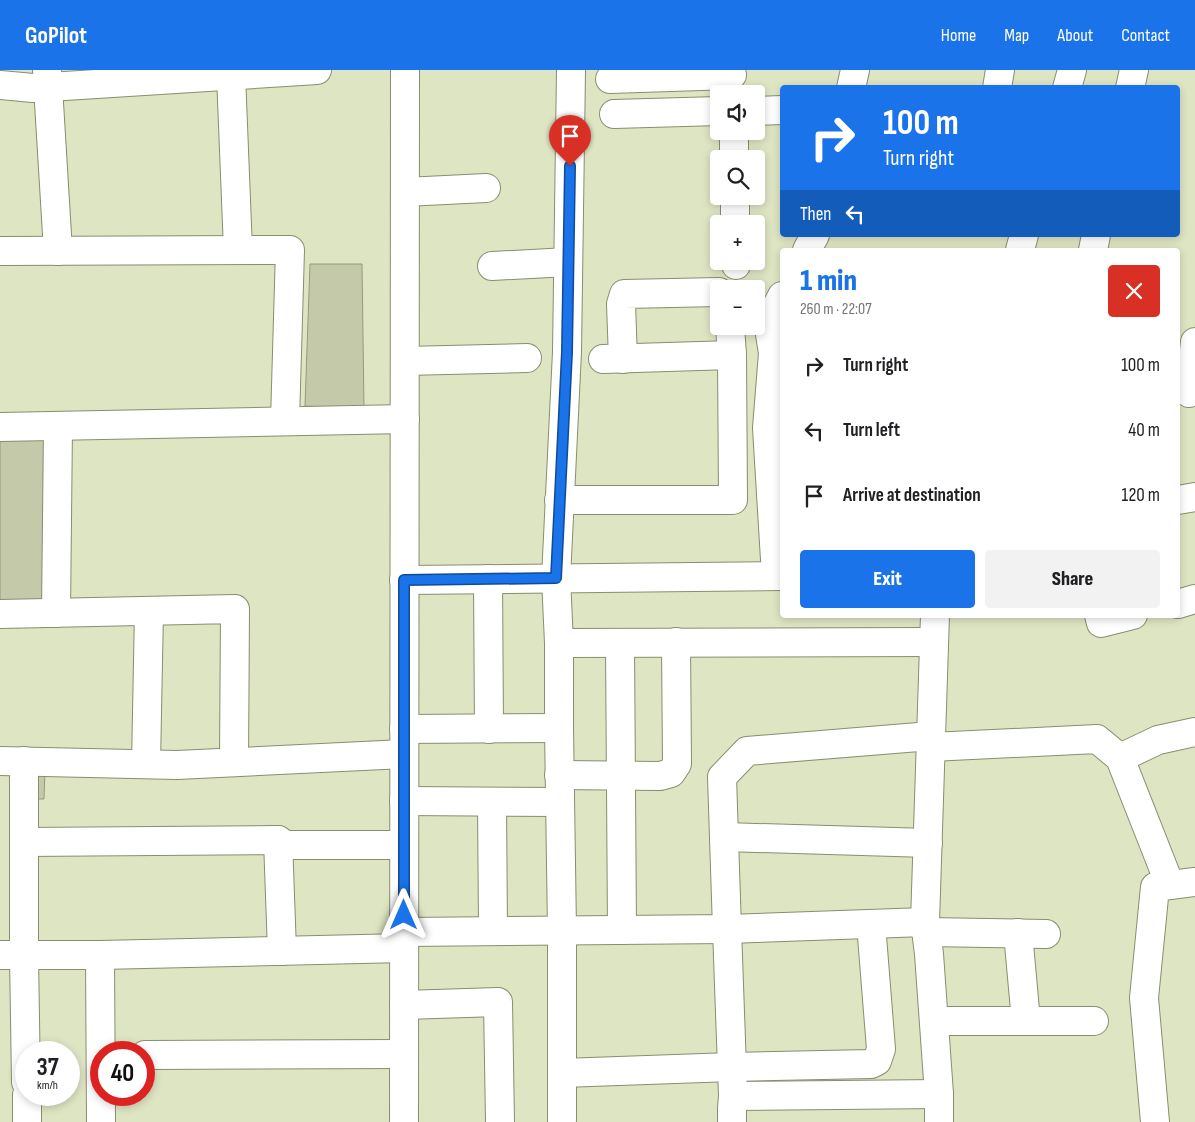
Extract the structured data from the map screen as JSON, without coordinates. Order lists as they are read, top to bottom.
{
  "page": {
    "header": "GoPilot",
    "nav": [
      "Home",
      "Map",
      "About",
      "Contact"
    ],
    "map_buttons": ["+", "−"],
    "turn": ["100 m", "Turn right"],
    "then": "Then",
    "heading": ["1 min", "260 m · 22:07"],
    "list": [
      {
        "name": "Turn right",
        "value": "100 m"
      },
      {
        "name": "Turn left",
        "value": "40 m"
      },
      {
        "name": "Arrive at destination",
        "value": "120 m"
      }
    ],
    "buttons": ["Exit", "Share"],
    "speed": "37 km/h",
    "limit": "40"
  }
}
